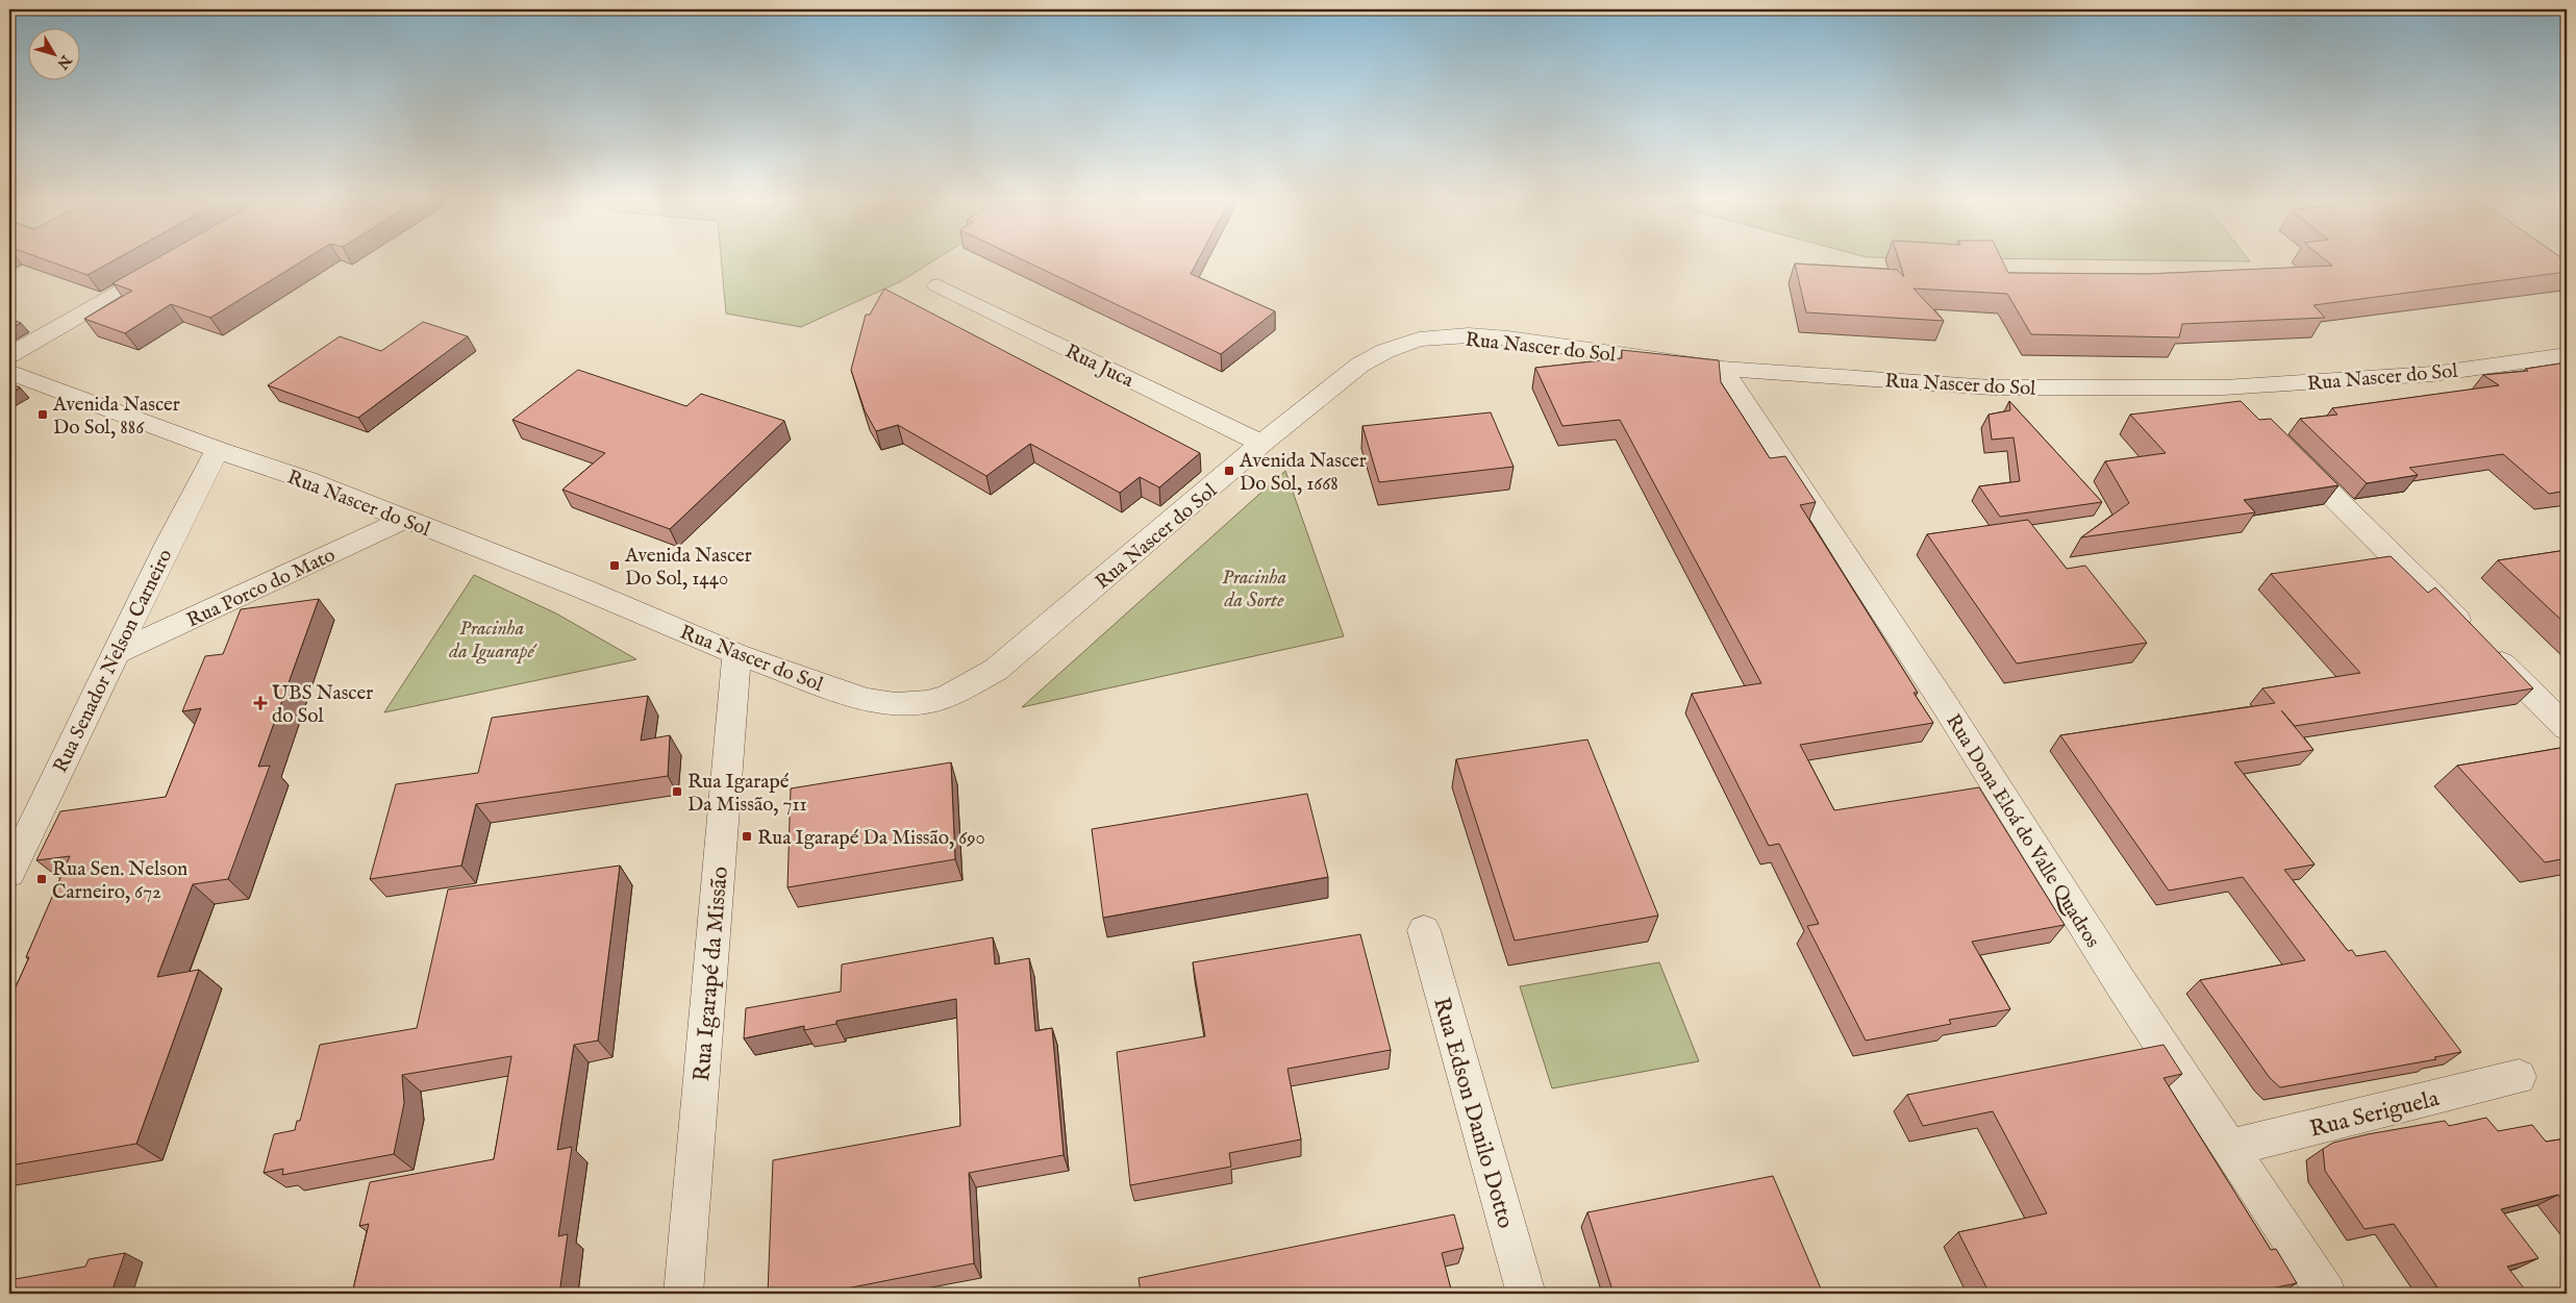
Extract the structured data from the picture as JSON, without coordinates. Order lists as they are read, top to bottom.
{
  "streets": {
    "street": [
      "Rua Nascer do Sol",
      "Rua Juca",
      "Rua Porco do Mato",
      "Rua Senador Nelson Carneiro",
      "Rua Dona Eloá do Valle Quadros",
      "Rua Igarapé da Missão",
      "Rua Edson Danilo Dotto",
      "Rua Seriguela"
    ]
  },
  "crossings": [
    ["Rua Nascer do Sol", "Rua Juca"],
    ["Rua Nascer do Sol", "Rua Porco do Mato"],
    ["Rua Nascer do Sol", "Rua Senador Nelson Carneiro"],
    ["Rua Nascer do Sol", "Rua Dona Eloá do Valle Quadros"],
    ["Rua Nascer do Sol", "Rua Igarapé da Missão"],
    ["Rua Porco do Mato", "Rua Senador Nelson Carneiro"],
    ["Rua Dona Eloá do Valle Quadros", "Rua Seriguela"]
  ],
  "parks": ["Pracinha da Sorte", "Pracinha da Iguarapé"],
  "places": {
    "transit": [
      "Avenida Nascer Do Sol, 886",
      "Avenida Nascer Do Sol, 1668",
      "Avenida Nascer Do Sol, 1440",
      "Rua Igarapé Da Missão, 711",
      "Rua Igarapé Da Missão, 690",
      "Rua Sen. Nelson Carneiro, 672"
    ],
    "health": ["UBS Nascer do Sol"]
  },
  "north": "bottom right"
}
